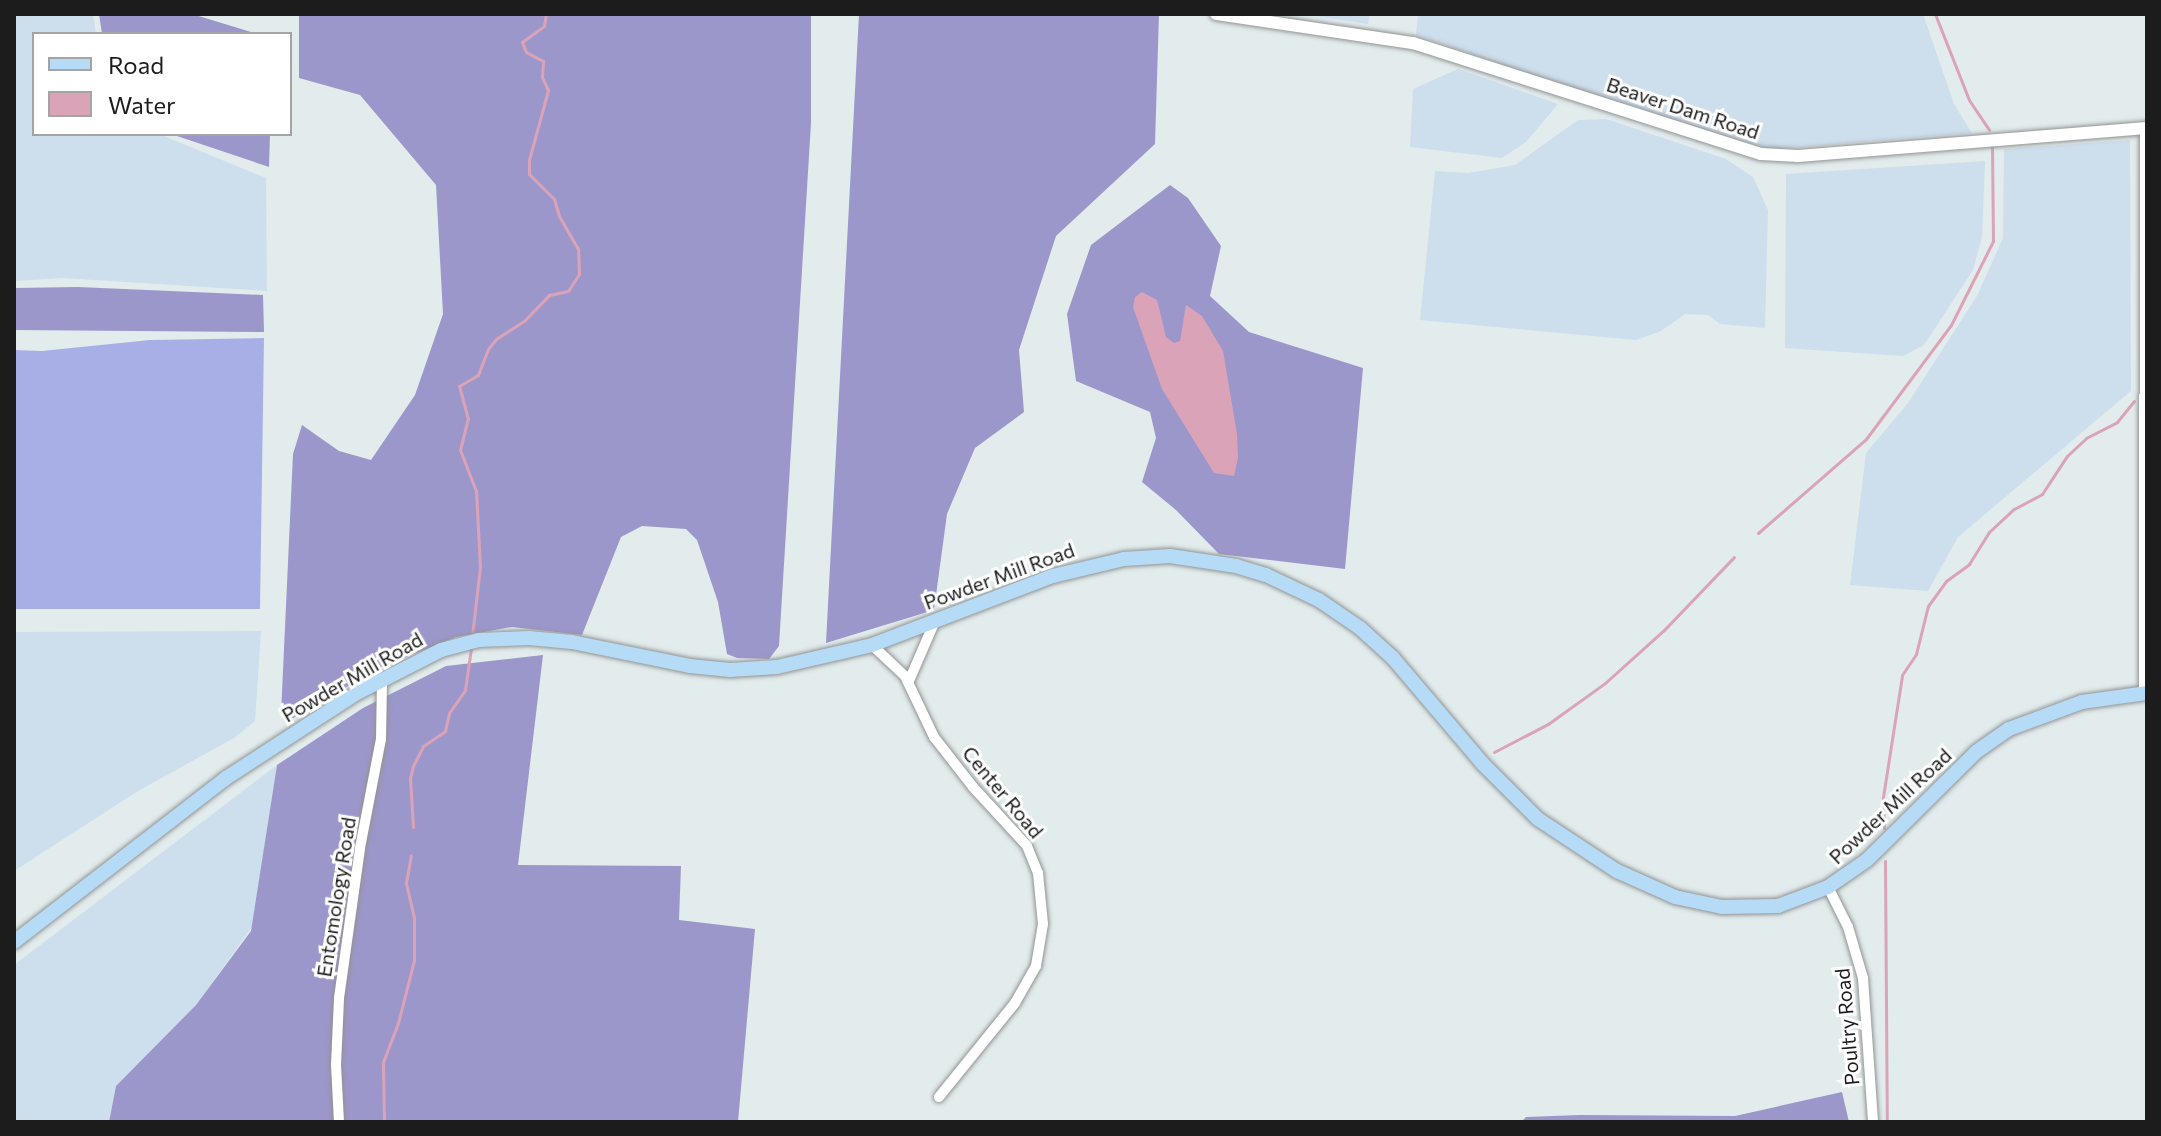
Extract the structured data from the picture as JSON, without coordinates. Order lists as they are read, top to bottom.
{
  "streets": {
    "main road": ["Powder Mill Road"],
    "street": [
      "Beaver Dam Road",
      "Center Road",
      "Entomology Road",
      "Poultry Road"
    ]
  },
  "crossings": [
    ["Powder Mill Road", "Center Road"],
    ["Powder Mill Road", "Entomology Road"],
    ["Powder Mill Road", "Poultry Road"]
  ],
  "legend": ["Road", "Water"]
}
